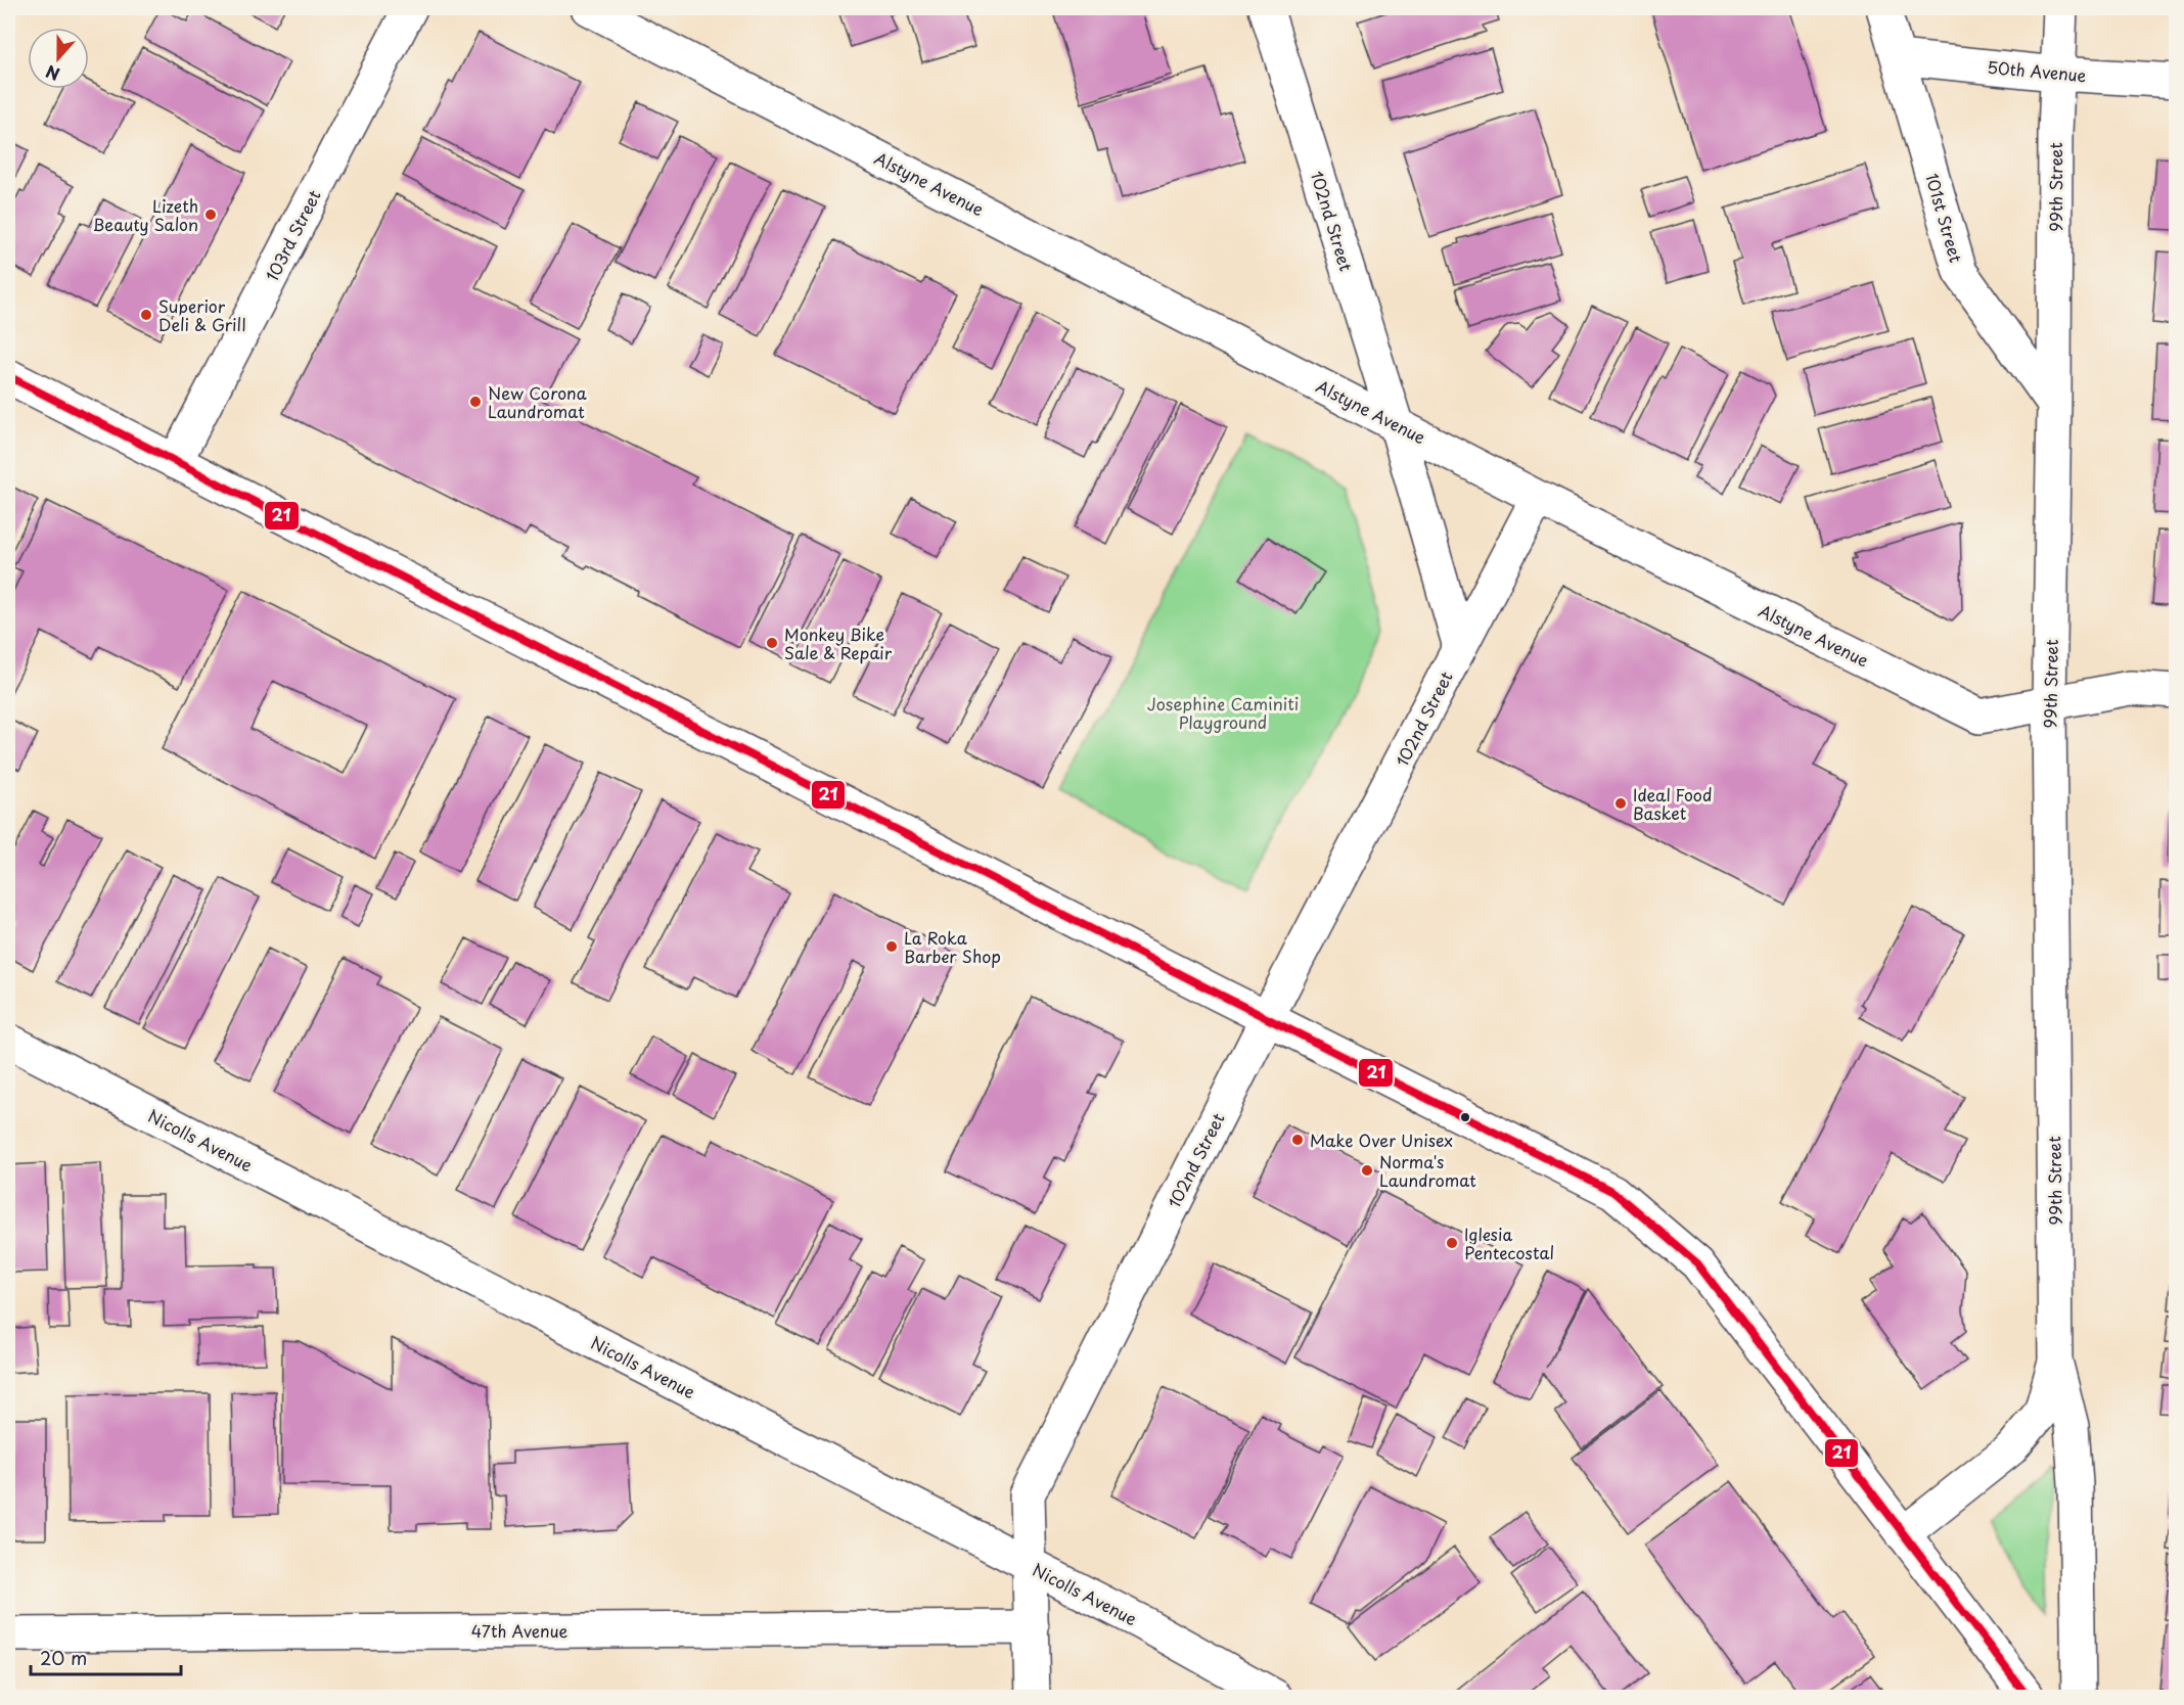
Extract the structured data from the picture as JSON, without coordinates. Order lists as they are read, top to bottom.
{
  "streets": {
    "street": [
      "50th Avenue",
      "Alstyne Avenue",
      "99th Street",
      "101st Street",
      "102nd Street",
      "103rd Street",
      "Nicolls Avenue",
      "47th Avenue"
    ]
  },
  "crossings": [
    ["50th Avenue", "99th Street"],
    ["50th Avenue", "101st Street"],
    ["Alstyne Avenue", "99th Street"],
    ["Alstyne Avenue", "102nd Street"],
    ["99th Street", "101st Street"],
    ["102nd Street", "Nicolls Avenue"],
    ["102nd Street", "47th Avenue"]
  ],
  "parks": ["Josephine Caminiti Playground"],
  "places": [
    "Lizeth Beauty Salon",
    "Superior Deli & Grill",
    "New Corona Laundromat",
    "Monkey Bike Sale & Repair",
    "Ideal Food Basket",
    "La Roka Barber Shop",
    "Make Over Unisex",
    "Norma's Laundromat",
    "Iglesia Pentecostal"
  ],
  "lines": ["transit line 21"],
  "scale_bar": "20 m",
  "north": "bottom"
}
